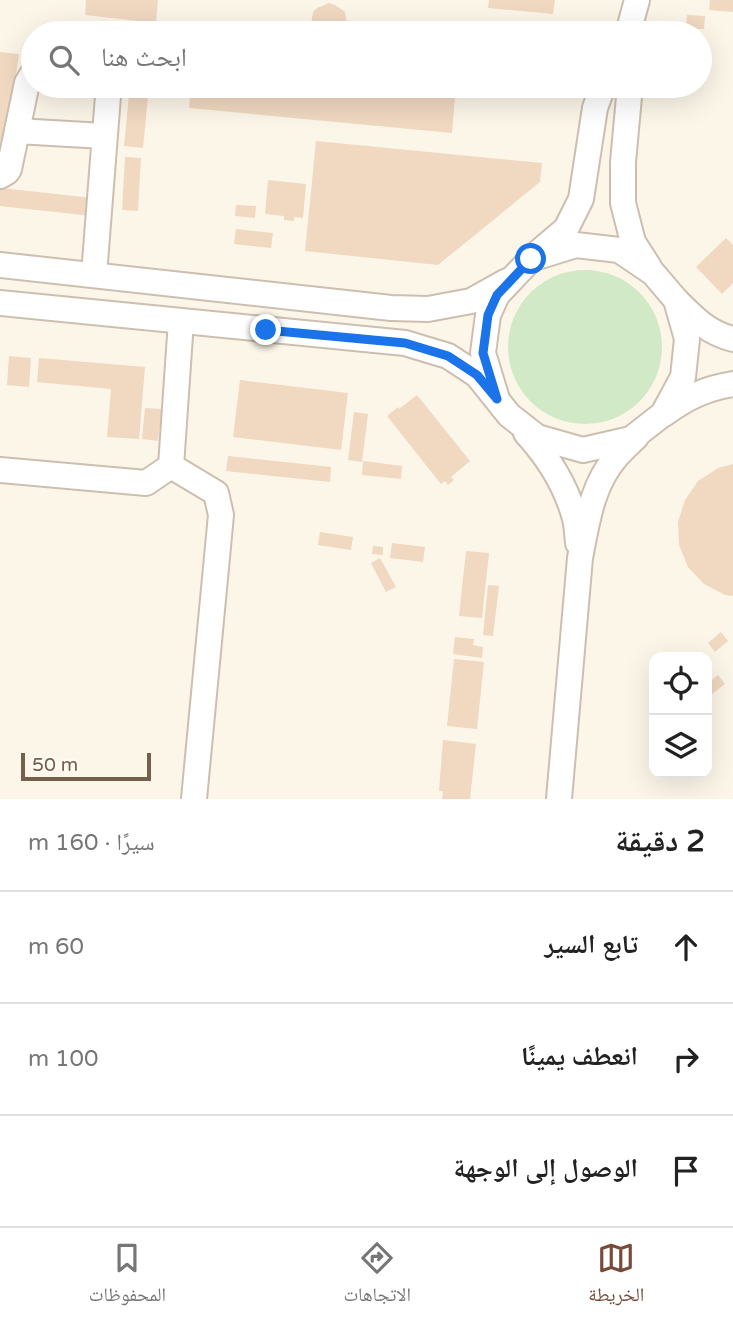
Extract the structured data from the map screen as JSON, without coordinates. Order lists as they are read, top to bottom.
{
  "scale_bar": "50 m",
  "page": {
    "search": "ابحث هنا",
    "scale": "50 m",
    "heading": ["2 دقيقة", "سيرًا · 160 m"],
    "list": [
      ["تابع السير", "60 m"],
      ["انعطف يمينًا", "100 m"],
      "الوصول إلى الوجهة"
    ],
    "nav": ["الخريطة", "الاتجاهات", "المحفوظات"]
  }
}
